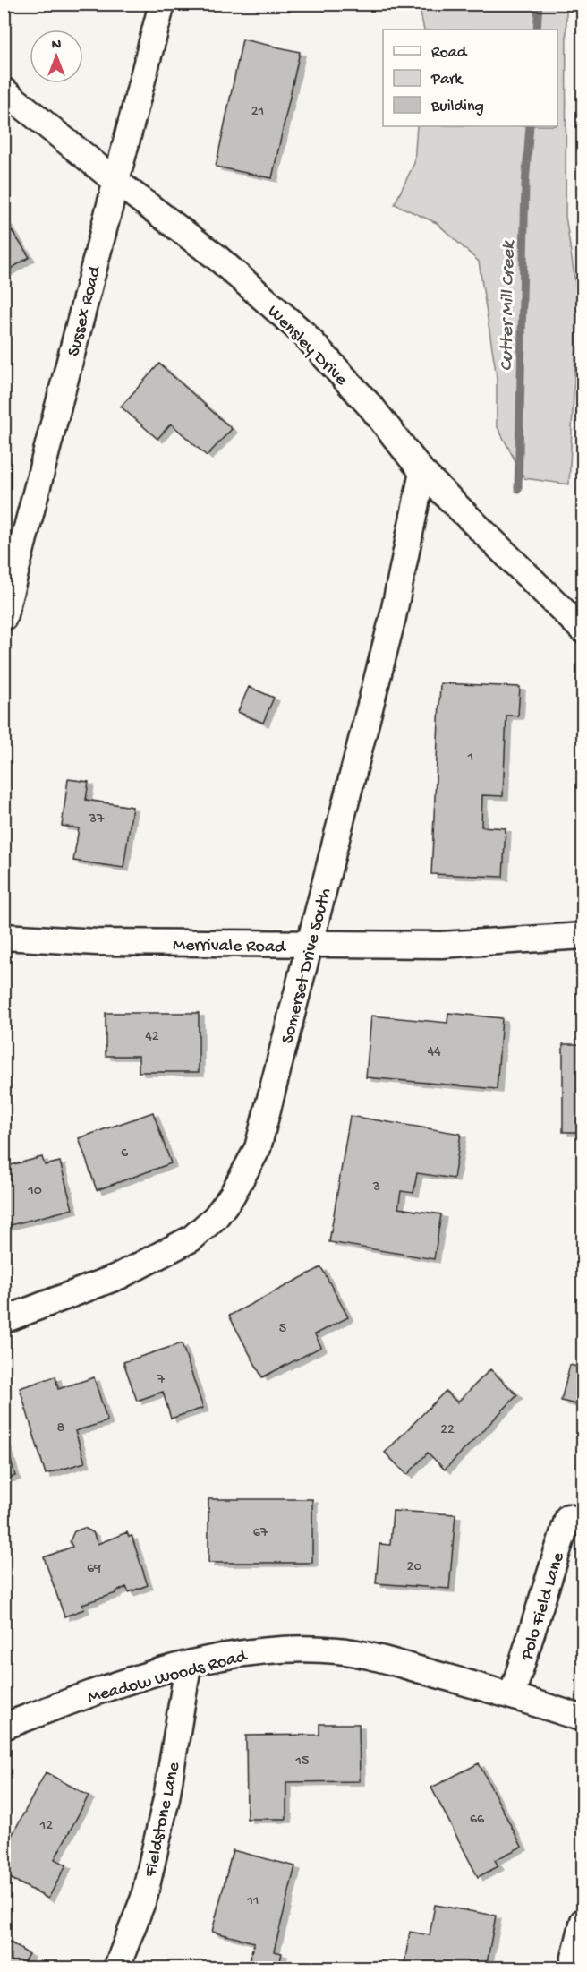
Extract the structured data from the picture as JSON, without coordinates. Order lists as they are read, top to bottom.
{
  "streets": {
    "street": [
      "Sussex Road",
      "Wensley Drive",
      "Merrivale Road",
      "Somerset Drive South",
      "Polo Field Lane",
      "Meadow Woods Road",
      "Fieldstone Lane"
    ]
  },
  "crossings": [
    ["Sussex Road", "Wensley Drive"],
    ["Wensley Drive", "Somerset Drive South"],
    ["Merrivale Road", "Somerset Drive South"],
    ["Polo Field Lane", "Meadow Woods Road"],
    ["Meadow Woods Road", "Fieldstone Lane"]
  ],
  "water": ["Cutter Mill Creek"],
  "house_numbers": [
    "21",
    "1",
    "37",
    "42",
    "44",
    "6",
    "3",
    "10",
    "5",
    "7",
    "8",
    "22",
    "67",
    "20",
    "69",
    "15",
    "66",
    "12",
    "11"
  ],
  "legend": ["Road", "Park", "Building"],
  "north": "top"
}
